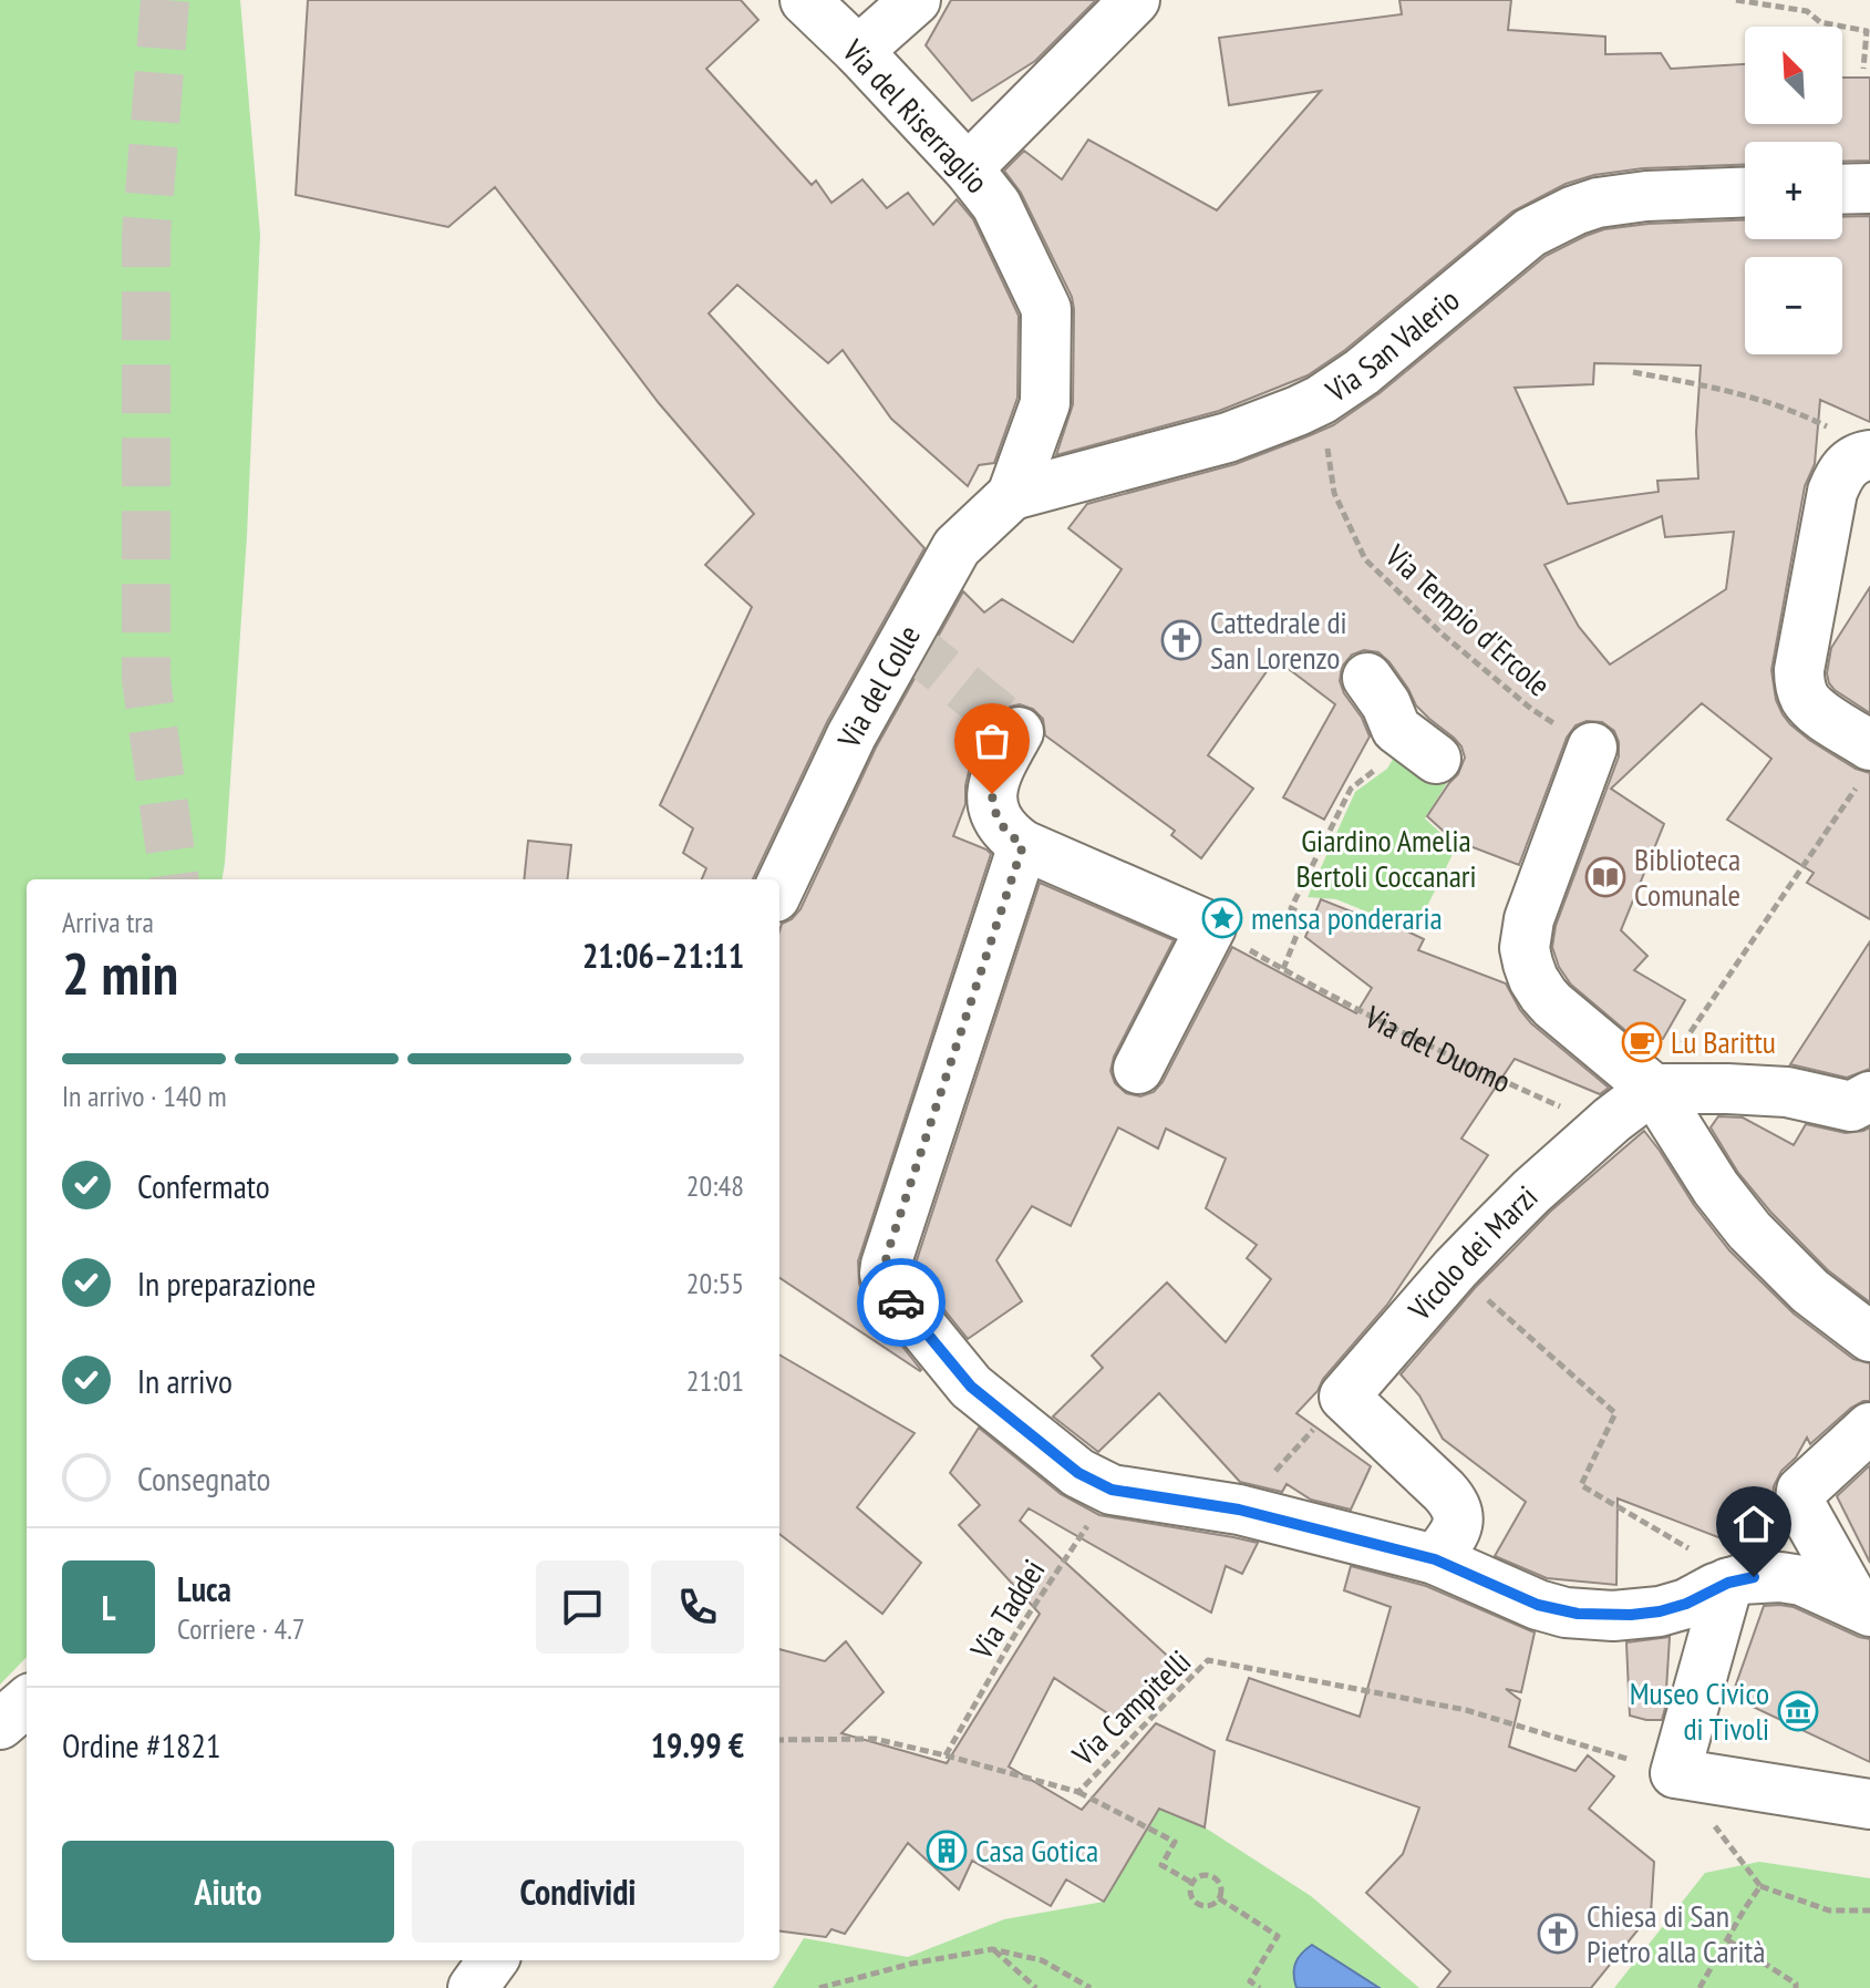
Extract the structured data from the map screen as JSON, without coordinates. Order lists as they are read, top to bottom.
{
  "streets": {
    "street": [
      "Via del Riserraglio",
      "Via San Valerio",
      "Via del Colle",
      "Vicolo dei Marzi"
    ],
    "path": [
      "Via Tempio d'Ercole",
      "Via del Duomo",
      "Via Taddei",
      "Via Campitelli"
    ]
  },
  "crossings": [
    ["Via del Riserraglio", "Via San Valerio"],
    ["Via del Riserraglio", "Via del Colle"],
    ["Via San Valerio", "Via Tempio d'Ercole"],
    ["Via San Valerio", "Via del Colle"],
    ["Via del Duomo", "Vicolo dei Marzi"],
    ["Via Taddei", "Via Campitelli"]
  ],
  "parks": ["Giardino Amelia Bertoli Coccanari"],
  "places": {
    "church": ["Cattedrale di San Lorenzo", "Chiesa di San Pietro alla Carità"],
    "library": ["Biblioteca Comunale"],
    "place": ["mensa ponderaria"],
    "cafe": ["Lu Barittu"],
    "museum": ["Museo Civico di Tivoli"],
    "building": ["Casa Gotica"]
  },
  "north": "top left",
  "page": {
    "map_buttons": ["+", "−"],
    "heading": ["2 min", "Arriva tra", "21:06–21:11"],
    "panel": [
      "Luca",
      "Corriere · 4.7",
      "Ordine #1821",
      "19.99 €"
    ],
    "bar": "In arrivo · 140 m",
    "list": [
      ["Confermato", "20:48"],
      ["In preparazione", "20:55"],
      ["In arrivo", "21:01"],
      "Consegnato"
    ],
    "round": "L",
    "buttons": ["Aiuto", "Condividi"]
  }
}
